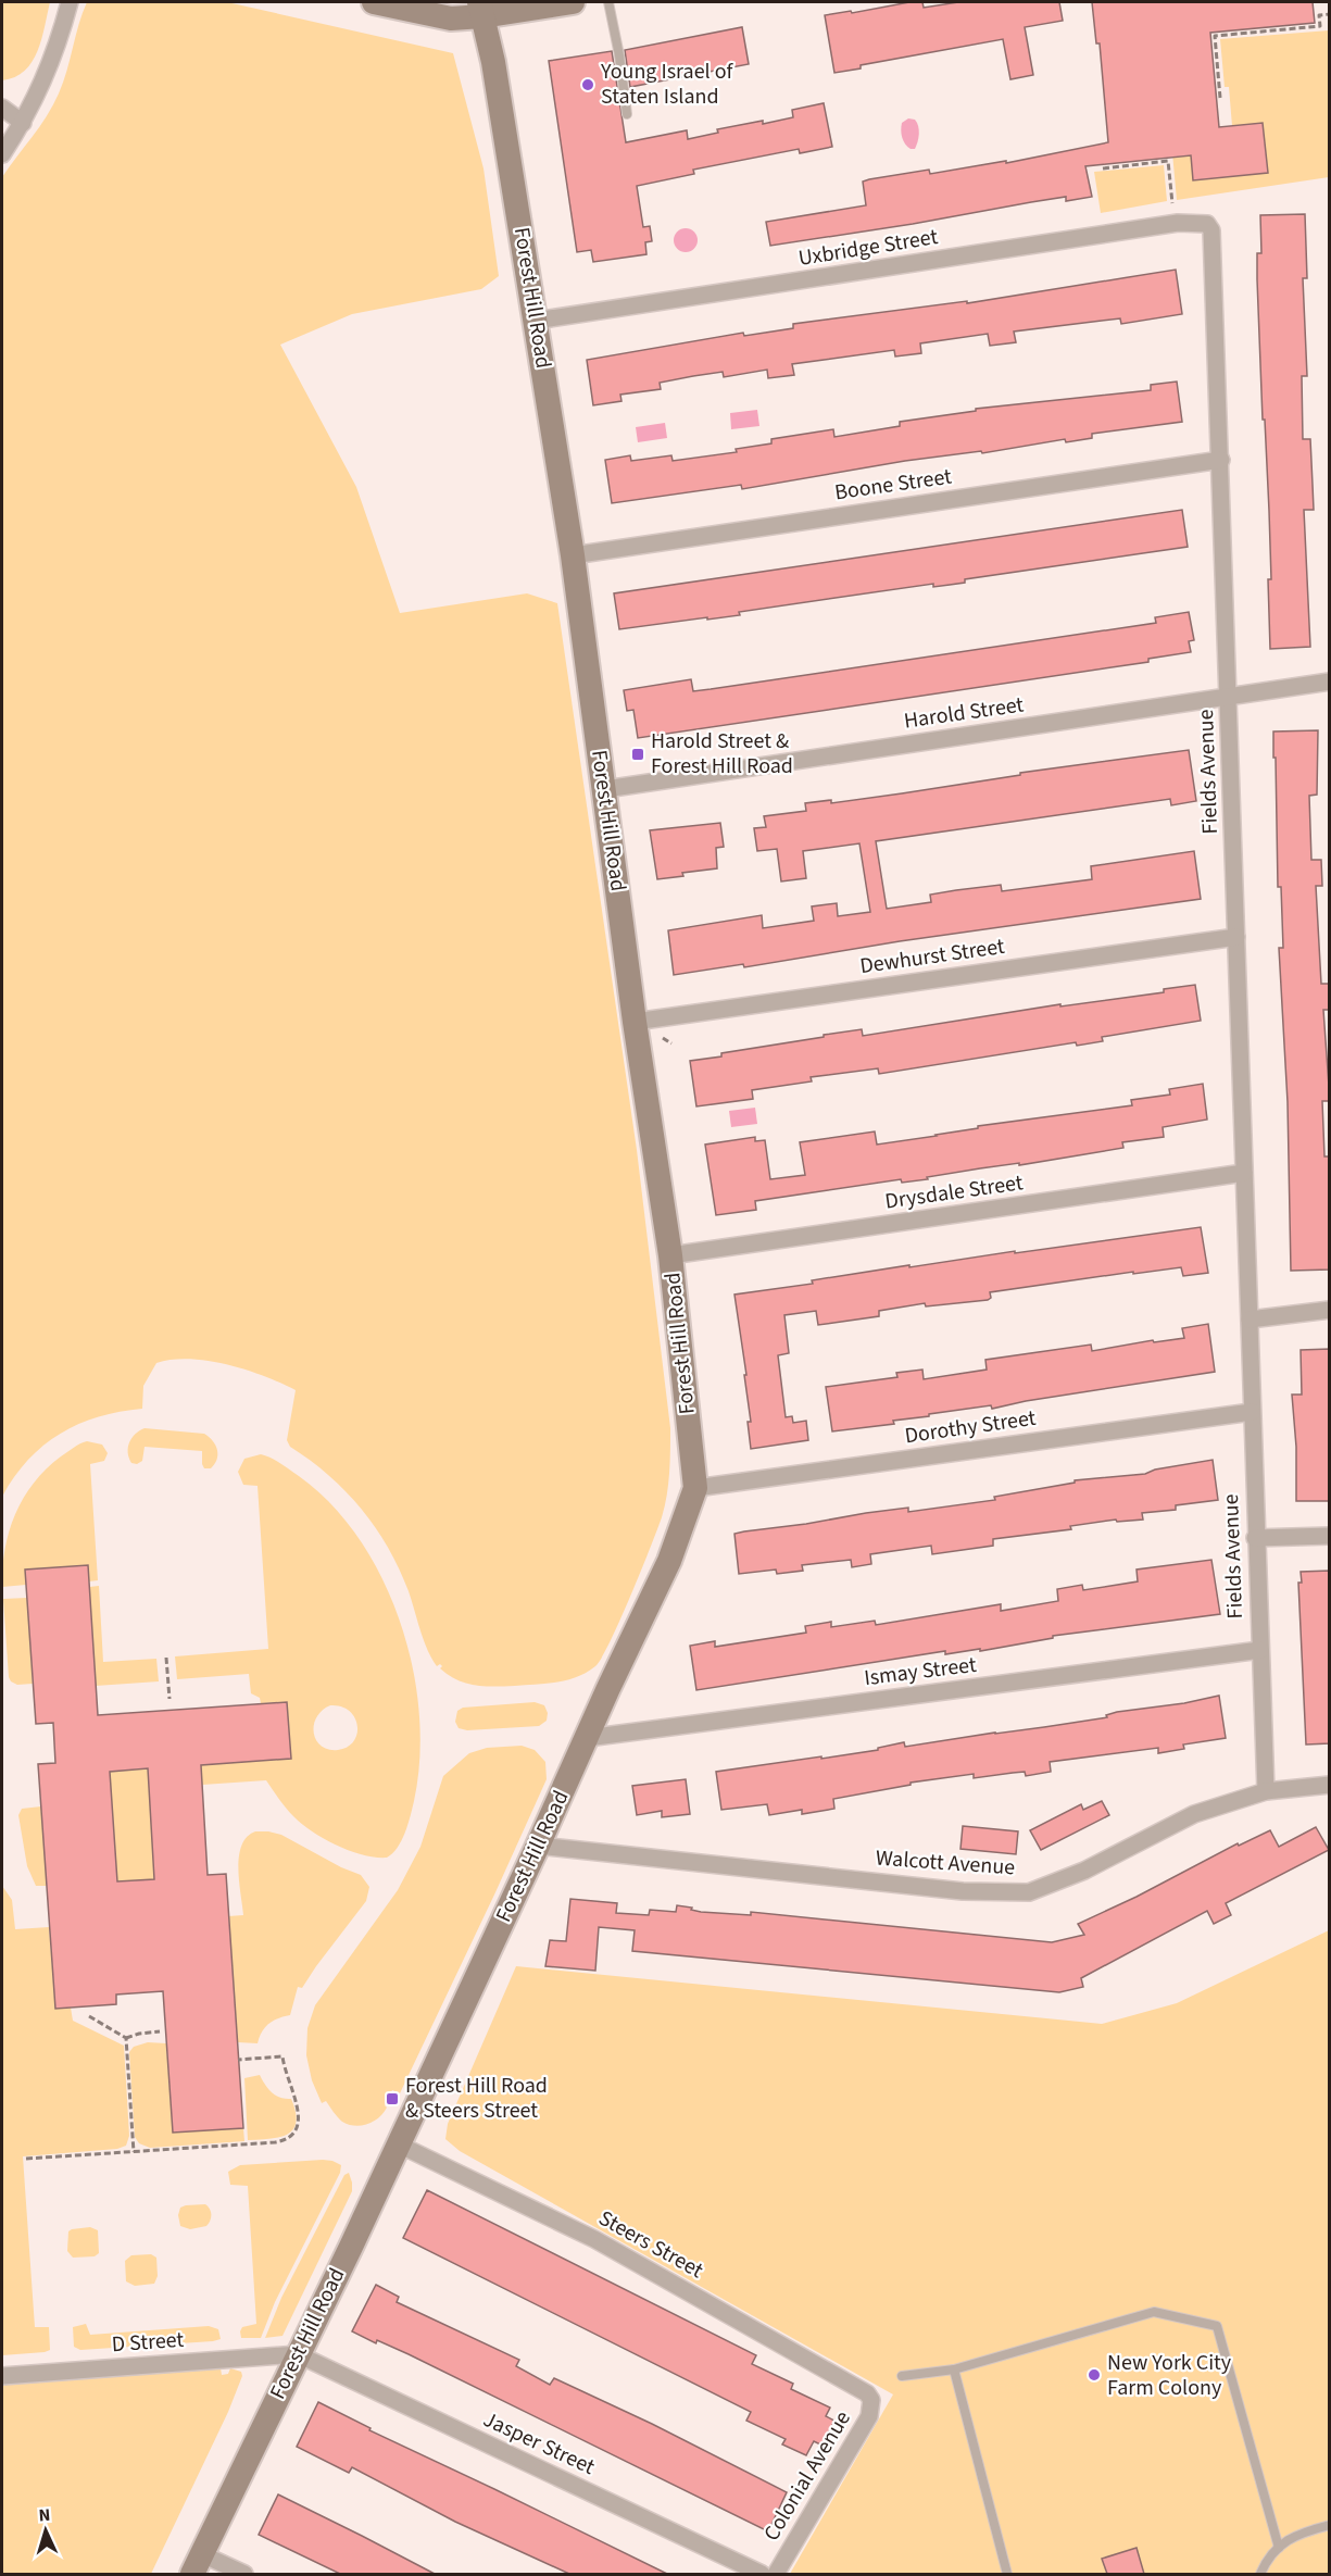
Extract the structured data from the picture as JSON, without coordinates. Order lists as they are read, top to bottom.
{
  "streets": {
    "street": [
      "Uxbridge Street",
      "Forest Hill Road",
      "Boone Street",
      "Harold Street",
      "Fields Avenue",
      "Dewhurst Street",
      "Drysdale Street",
      "Dorothy Street",
      "Ismay Street",
      "Walcott Avenue",
      "Steers Street",
      "D Street",
      "Jasper Street",
      "Colonial Avenue"
    ]
  },
  "crossings": [
    ["Uxbridge Street", "Forest Hill Road"],
    ["Uxbridge Street", "Fields Avenue"],
    ["Forest Hill Road", "Boone Street"],
    ["Forest Hill Road", "Harold Street"],
    ["Forest Hill Road", "Dewhurst Street"],
    ["Forest Hill Road", "Drysdale Street"],
    ["Forest Hill Road", "Dorothy Street"],
    ["Forest Hill Road", "Ismay Street"],
    ["Forest Hill Road", "Walcott Avenue"],
    ["Forest Hill Road", "Steers Street"],
    ["Forest Hill Road", "D Street"],
    ["Forest Hill Road", "Jasper Street"],
    ["Boone Street", "Fields Avenue"],
    ["Harold Street", "Fields Avenue"],
    ["Fields Avenue", "Dewhurst Street"],
    ["Fields Avenue", "Drysdale Street"],
    ["Fields Avenue", "Dorothy Street"],
    ["Fields Avenue", "Ismay Street"],
    ["Fields Avenue", "Walcott Avenue"],
    ["Steers Street", "Colonial Avenue"],
    ["D Street", "Jasper Street"]
  ],
  "places": {
    "other": ["Young Israel of Staten Island", "New York City Farm Colony"],
    "transit": ["Harold Street & Forest Hill Road", "Forest Hill Road & Steers Street"]
  },
  "north": "top"
}
